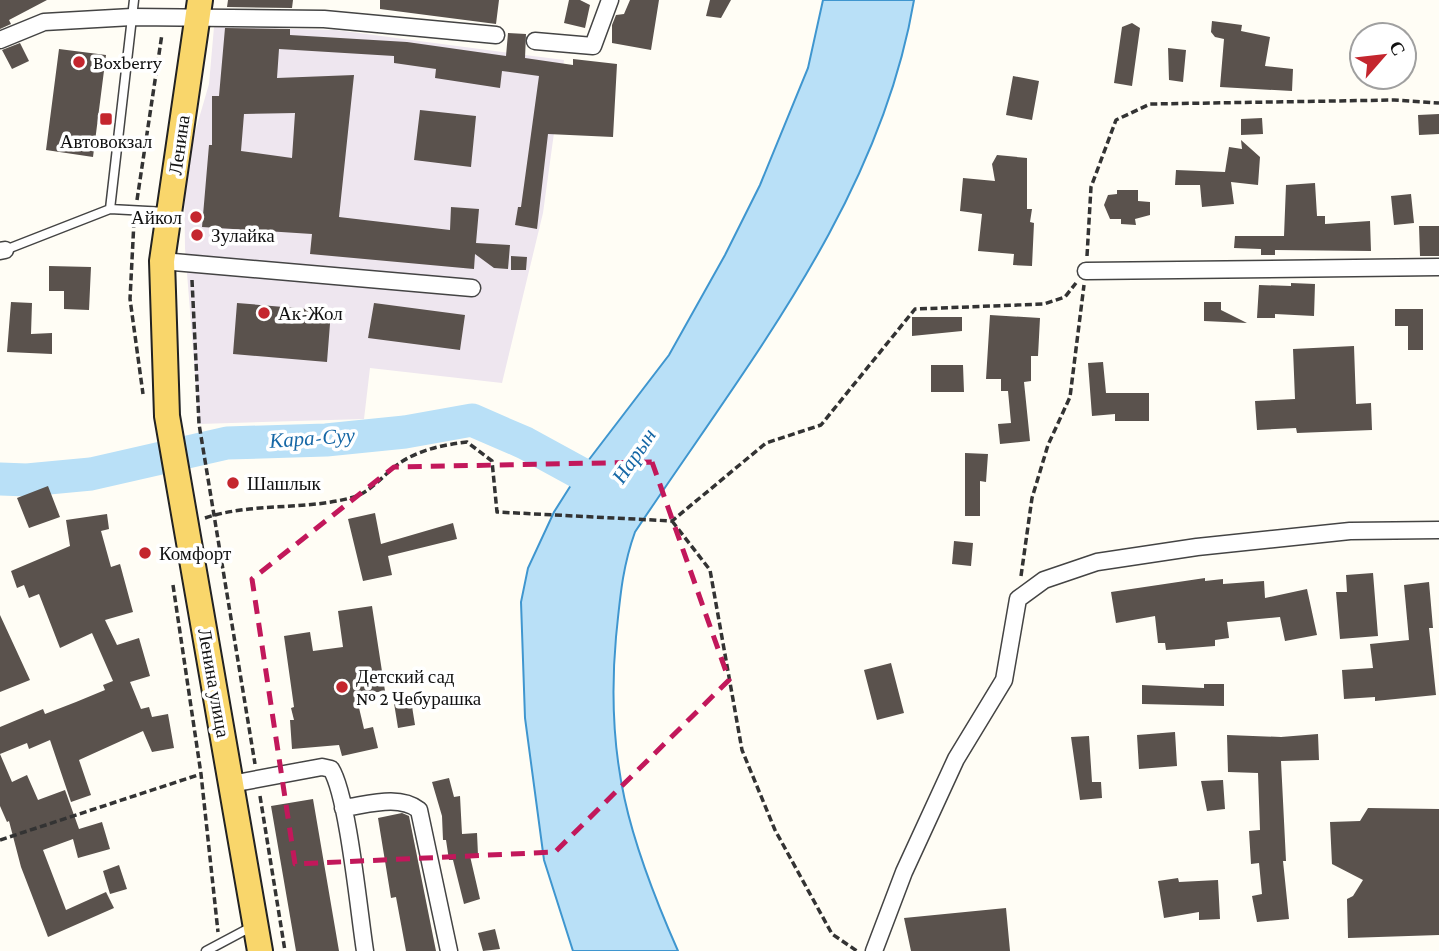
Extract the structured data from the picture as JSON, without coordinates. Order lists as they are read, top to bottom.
{
  "streets": {
    "main road": ["Ленина", "Ленина улица"]
  },
  "crossings": [
    ["Ленина", "Ленина улица"]
  ],
  "water": ["Кара-Суу", "Нарын"],
  "places": {
    "other": [
      "Boxberry",
      "Айкол",
      "Зулайка",
      "Ак-Жол",
      "Шашлык",
      "Комфорт",
      "Детский сад № 2 Чебурашка"
    ],
    "transit": ["Автовокзал"]
  },
  "north": "top right"
}
